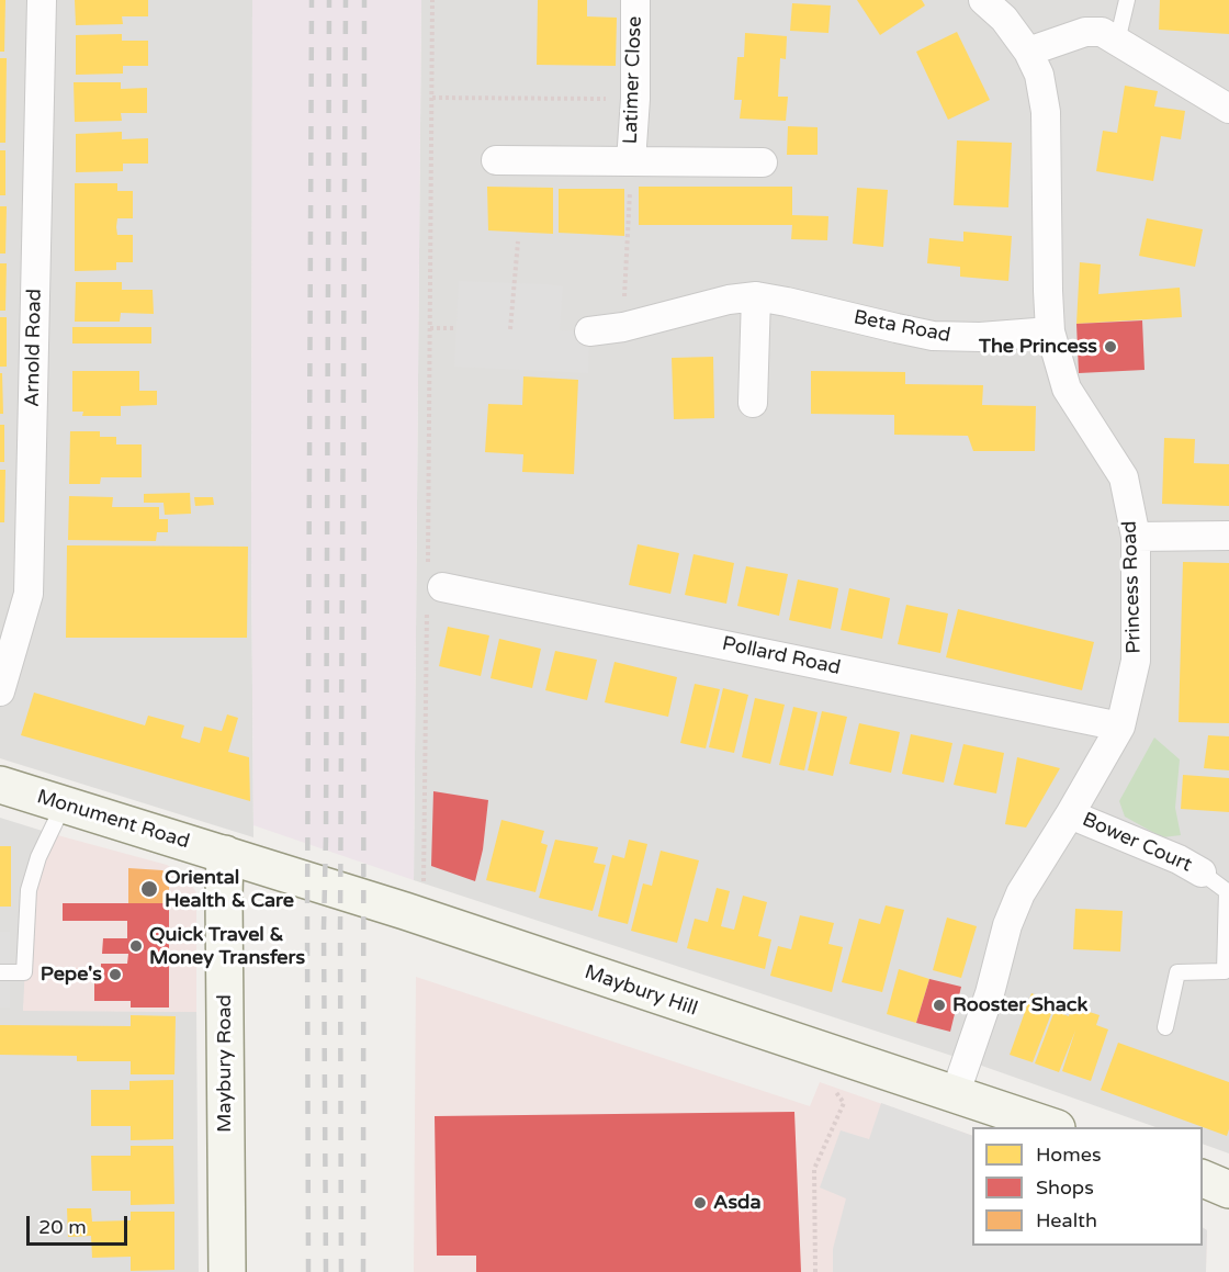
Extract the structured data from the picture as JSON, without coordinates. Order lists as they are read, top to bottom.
{
  "streets": {
    "street": [
      "Latimer Close",
      "Beta Road",
      "Arnold Road",
      "Princess Road",
      "Pollard Road",
      "Monument Road",
      "Bower Court",
      "Maybury Hill",
      "Maybury Road"
    ]
  },
  "crossings": [
    ["Beta Road", "Princess Road"],
    ["Princess Road", "Pollard Road"],
    ["Princess Road", "Bower Court"],
    ["Princess Road", "Maybury Hill"],
    ["Monument Road", "Maybury Hill"],
    ["Monument Road", "Maybury Road"],
    ["Maybury Hill", "Maybury Road"]
  ],
  "places": [
    "The Princess",
    "Oriental Health & Care",
    "Quick Travel & Money Transfers",
    "Pepe's",
    "Rooster Shack",
    "Asda"
  ],
  "legend": ["Homes", "Shops", "Health"],
  "scale_bar": "20 m"
}
